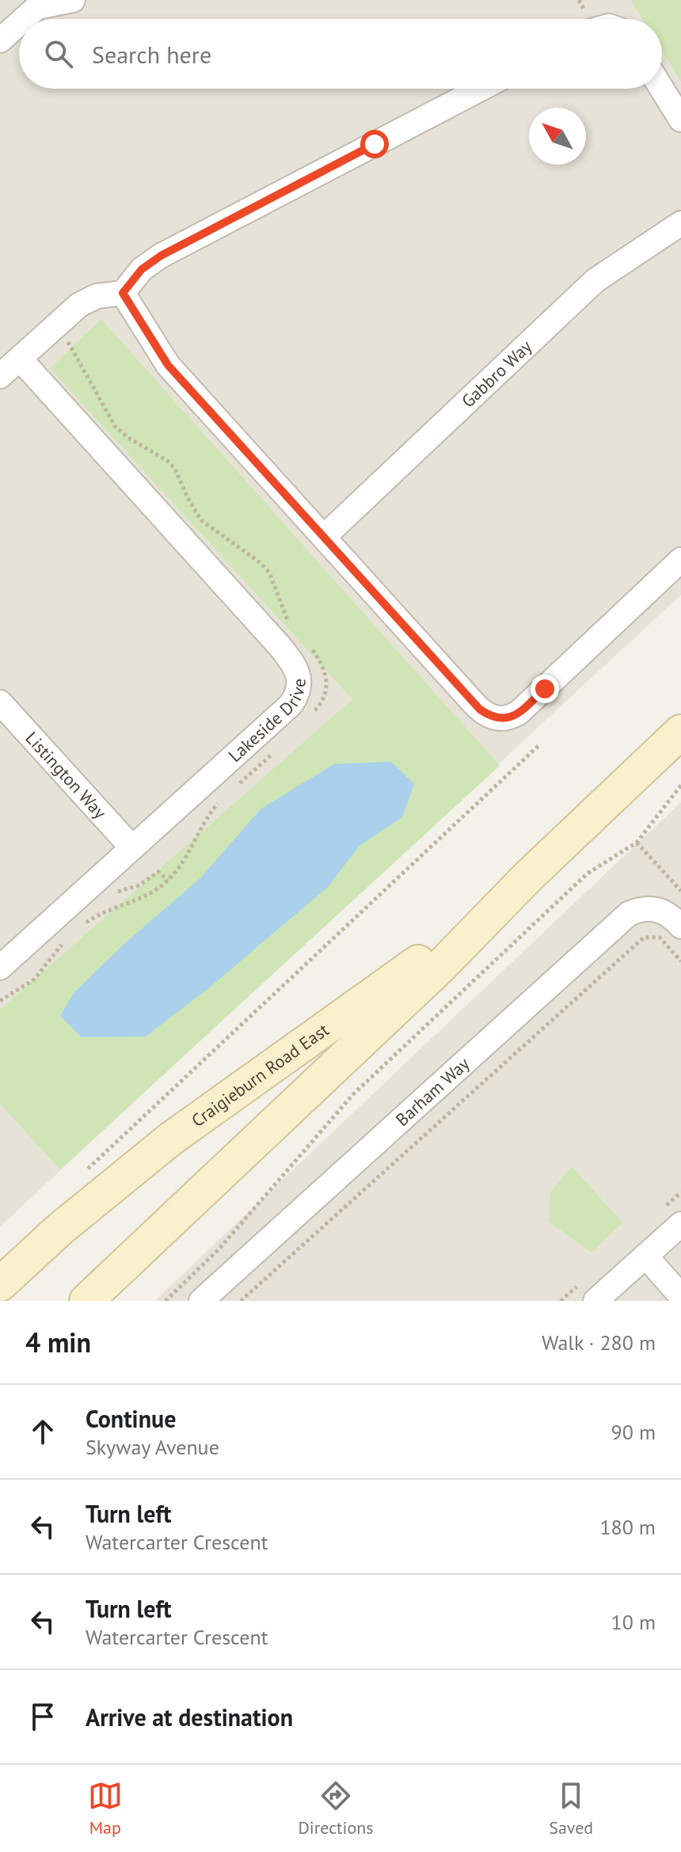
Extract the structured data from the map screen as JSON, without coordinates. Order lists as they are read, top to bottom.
{
  "streets": {
    "main road": ["Craigieburn Road East"],
    "street": [
      "Gabbro Way",
      "Lakeside Drive",
      "Listington Way",
      "Barham Way"
    ]
  },
  "crossings": [
    ["Lakeside Drive", "Listington Way"]
  ],
  "north": "top left",
  "page": {
    "search": "Search here",
    "heading": ["4 min", "Walk · 280 m"],
    "list": [
      ["Continue", "Skyway Avenue", "90 m"],
      ["Turn left", "Watercarter Crescent", "180 m"],
      ["Turn left", "Watercarter Crescent", "10 m"],
      "Arrive at destination"
    ],
    "nav": ["Map", "Directions", "Saved"]
  }
}
